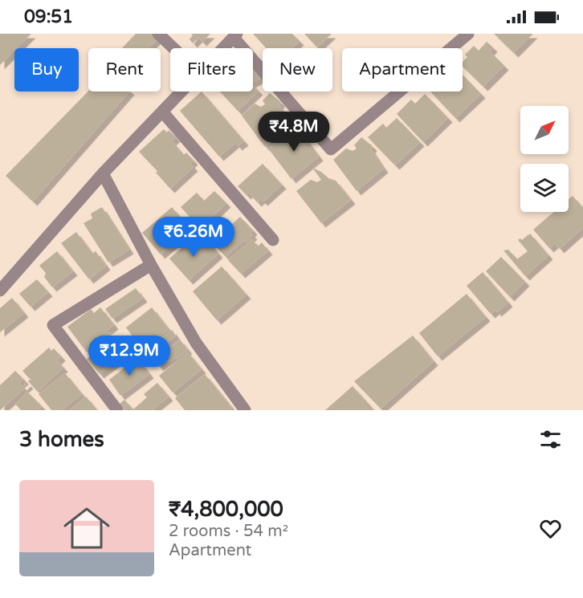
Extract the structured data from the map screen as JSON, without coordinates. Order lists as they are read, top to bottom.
{
  "north": "top right",
  "page": {
    "status": "09:51",
    "chip": [
      "Buy",
      "Rent",
      "Filters",
      "New",
      "Apartment"
    ],
    "price": ["₹4.8M", "₹6.26M", "₹12.9M"],
    "heading": "3 homes",
    "list": [
      {
        "name": "₹4,800,000",
        "note": "2 rooms · 54 m² · Apartment"
      }
    ]
  }
}
